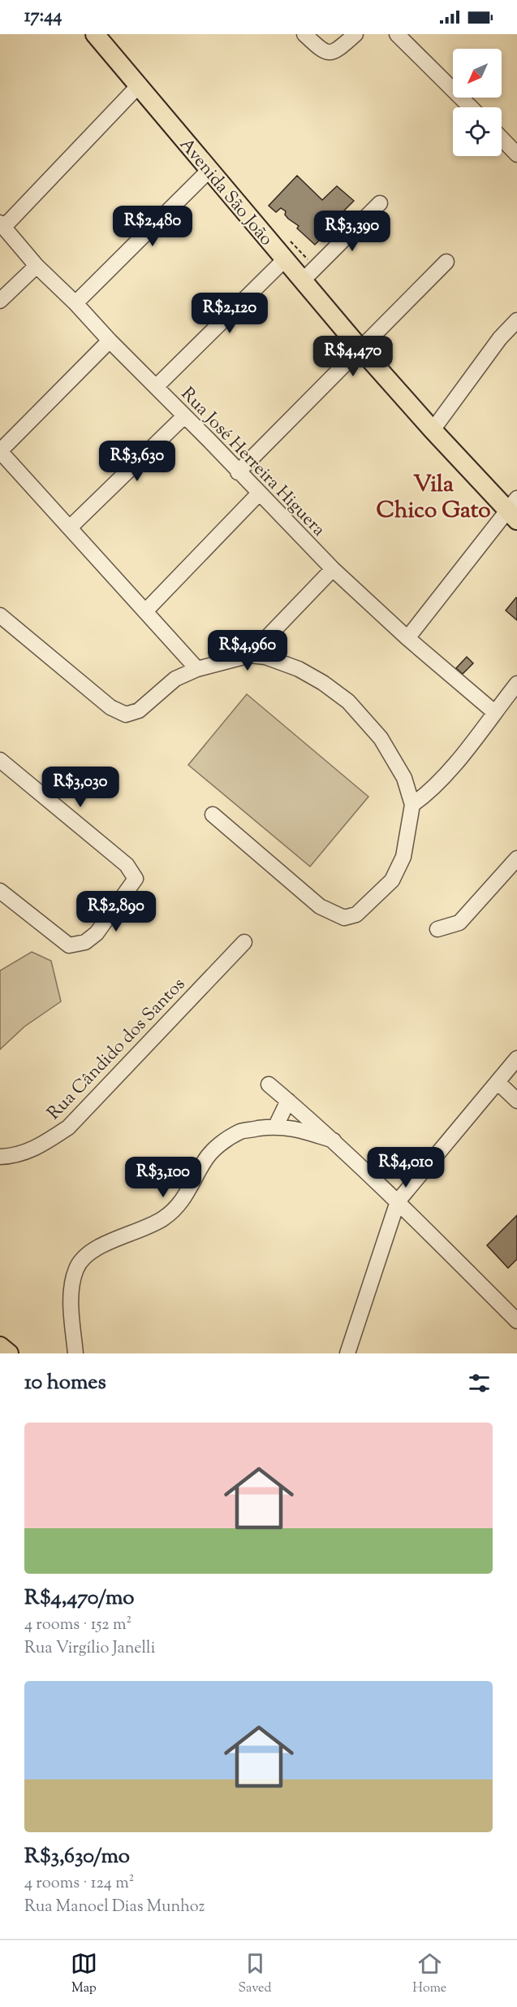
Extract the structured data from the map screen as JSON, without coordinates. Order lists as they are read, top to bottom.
{
  "streets": {
    "main road": ["Avenida São João"],
    "street": ["Rua José Herreira Higuera", "Rua Cândido dos Santos"]
  },
  "districts": ["Vila Chico Gato"],
  "north": "bottom left",
  "page": {
    "status": "17:44",
    "price": [
      "R$2,480",
      "R$3,390",
      "R$2,120",
      "R$4,470",
      "R$3,630",
      "R$4,960",
      "R$3,030",
      "R$2,890",
      "R$4,010",
      "R$3,100"
    ],
    "heading": "10 homes",
    "list": [
      {
        "name": "R$4,470/mo",
        "note": "4 rooms · 152 m² · Rua Virgílio Janelli"
      },
      {
        "name": "R$3,630/mo",
        "note": "4 rooms · 124 m² · Rua Manoel Dias Munhoz"
      }
    ],
    "tabs": ["Map", "Saved", "Home"]
  }
}
